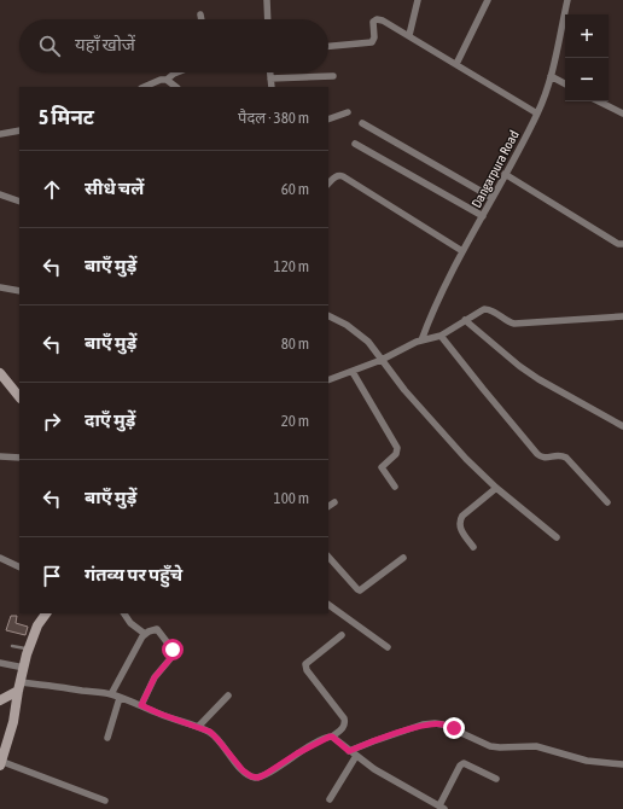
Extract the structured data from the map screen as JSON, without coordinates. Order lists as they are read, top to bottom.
{
  "streets": {
    "street": ["Dangarpura Road"]
  },
  "page": {
    "map_buttons": ["+", "−"],
    "search": "यहाँ खोजें",
    "heading": ["5 मिनट", "पैदल · 380 m"],
    "list": [
      ["सीधे चलें", "60 m"],
      ["बाएँ मुड़ें", "120 m"],
      ["बाएँ मुड़ें", "80 m"],
      ["दाएँ मुड़ें", "20 m"],
      ["बाएँ मुड़ें", "100 m"],
      "गंतव्य पर पहुँचे"
    ]
  }
}
